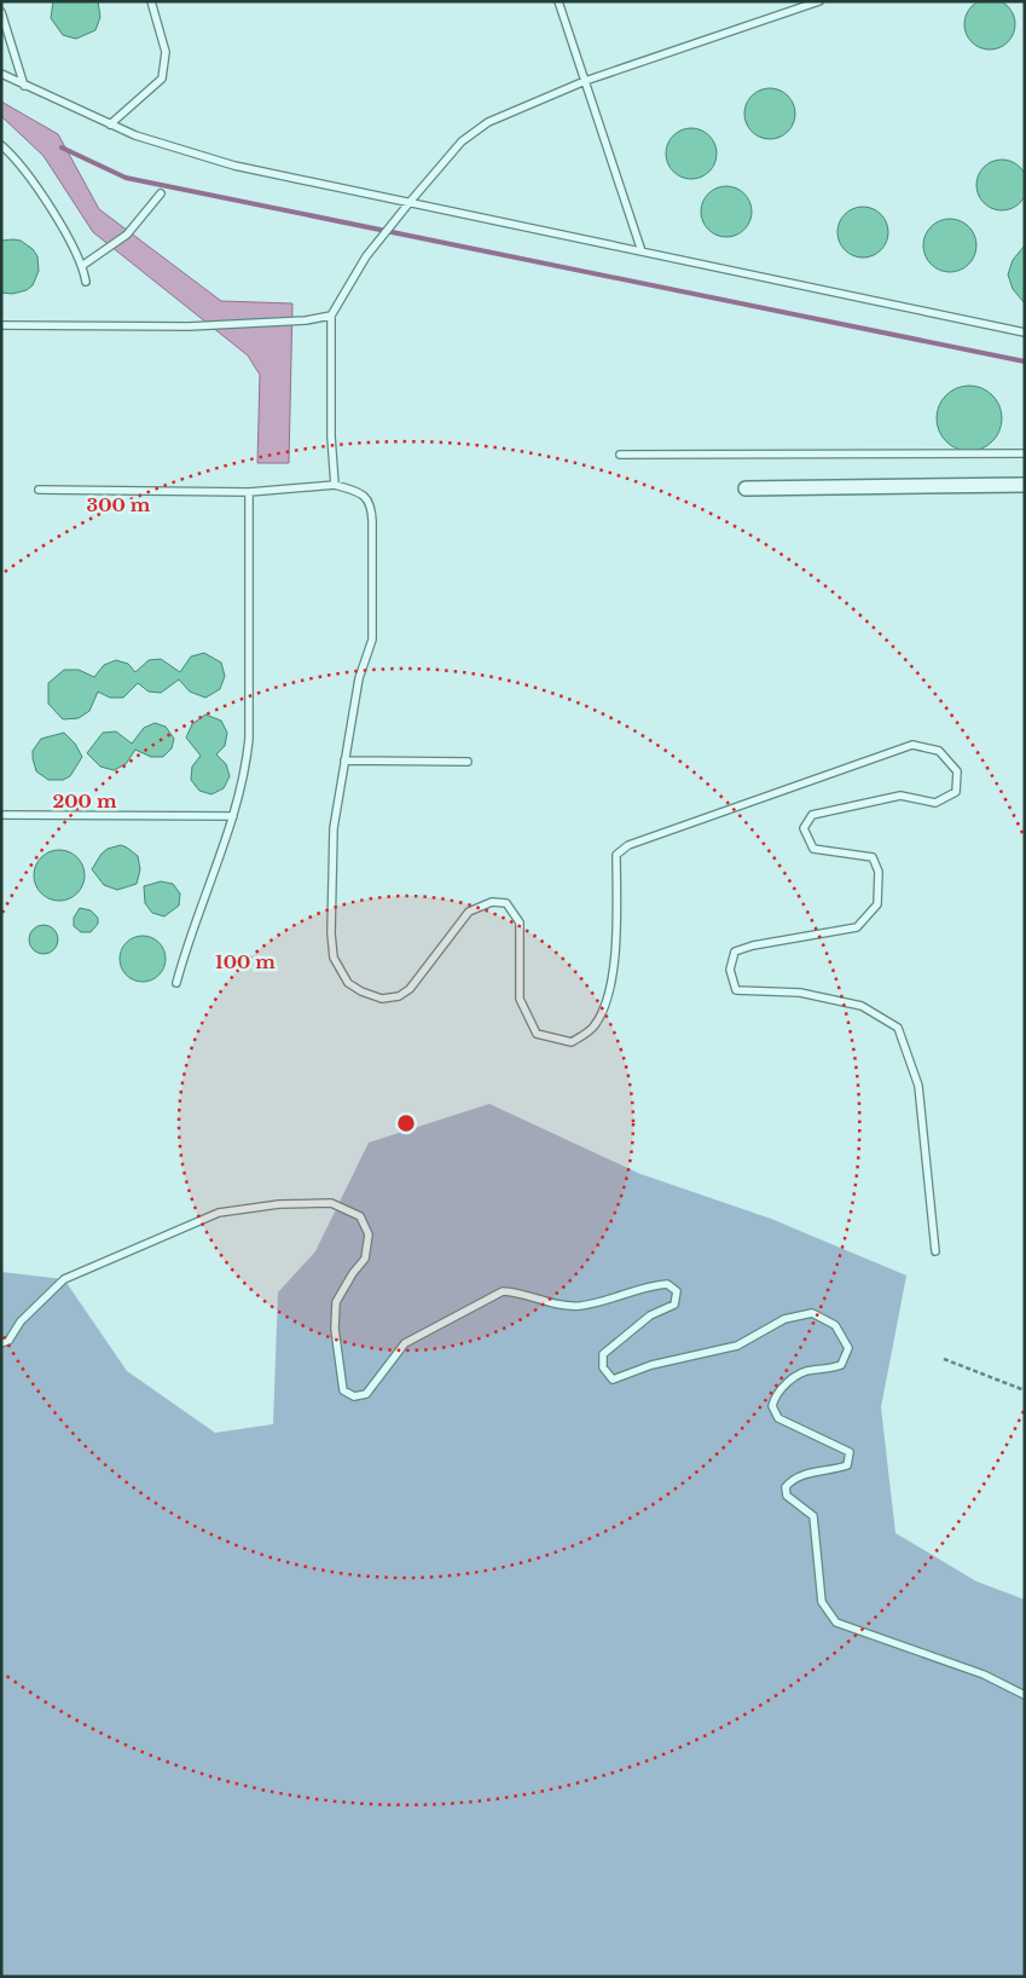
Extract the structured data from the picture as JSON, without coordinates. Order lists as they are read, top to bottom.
{
  "rings": ["300 m", "200 m", "100 m"]
}
